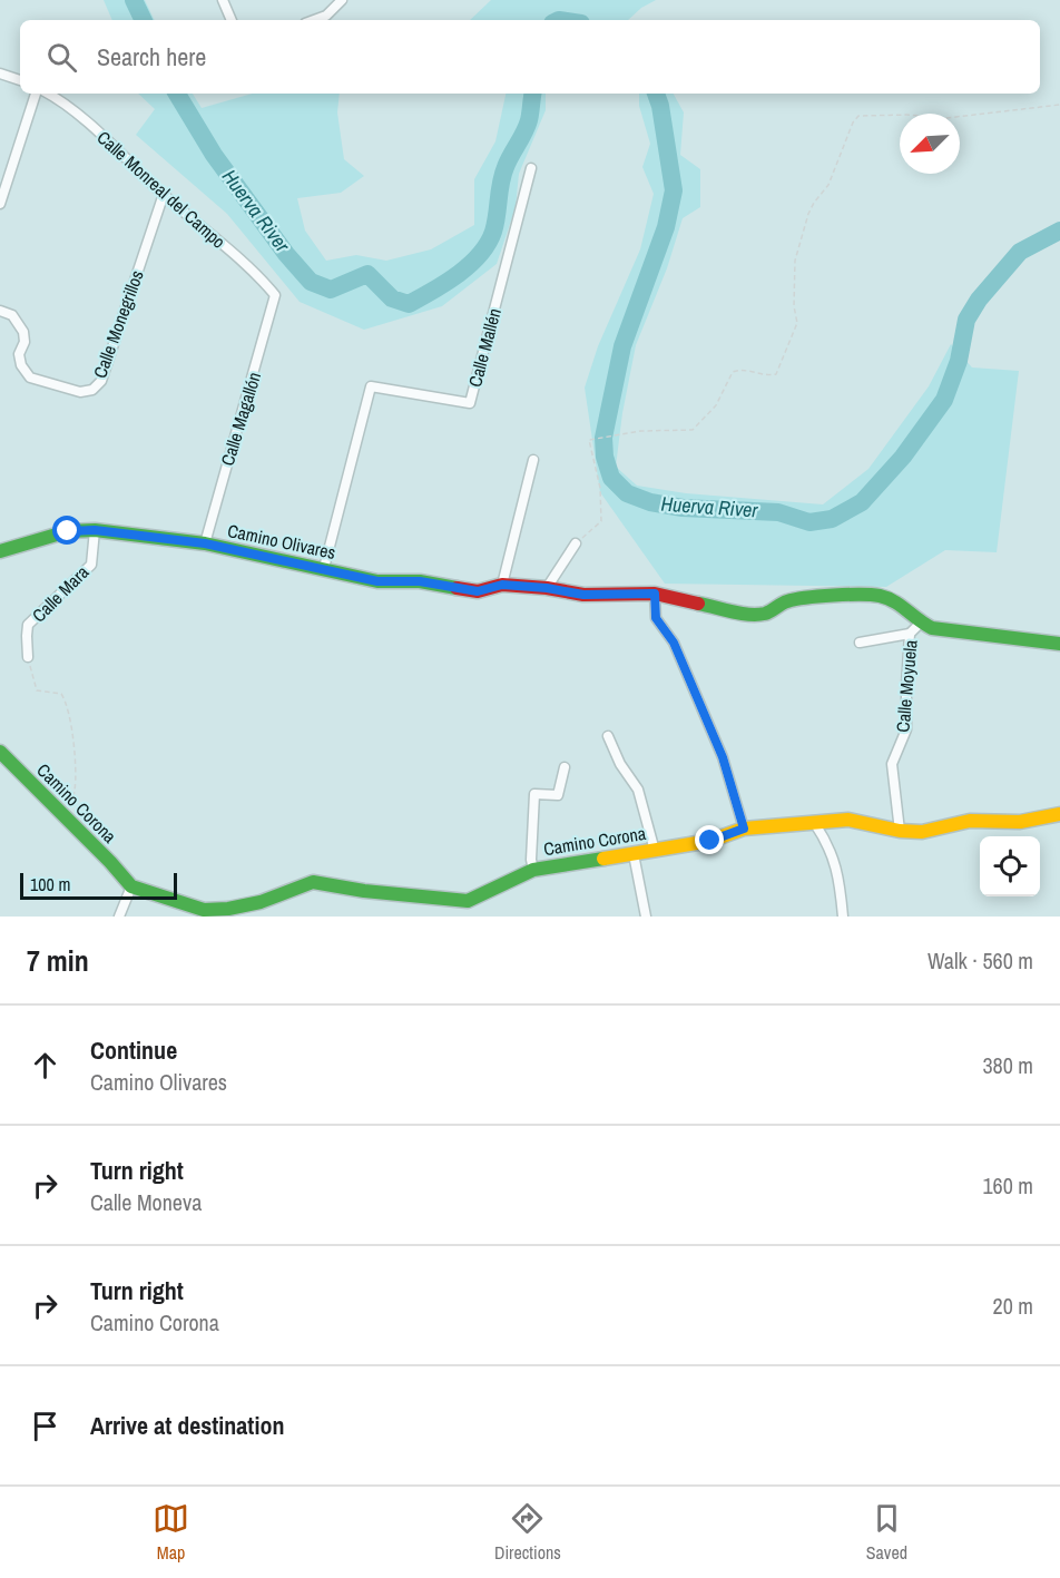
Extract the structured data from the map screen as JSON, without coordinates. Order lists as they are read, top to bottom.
{
  "streets": {
    "street": [
      "Calle Monreal del Campo",
      "Calle Monegrillos",
      "Calle Mallén",
      "Calle Magallón",
      "Camino Olivares",
      "Calle Mara",
      "Calle Moyuela",
      "Camino Corona"
    ]
  },
  "crossings": [
    ["Calle Monreal del Campo", "Calle Monegrillos"],
    ["Calle Monreal del Campo", "Calle Magallón"],
    ["Calle Mallén", "Camino Olivares"],
    ["Calle Magallón", "Camino Olivares"],
    ["Camino Olivares", "Calle Mara"],
    ["Camino Olivares", "Calle Moyuela"],
    ["Calle Moyuela", "Camino Corona"]
  ],
  "water": ["Huerva River"],
  "scale_bar": "100 m",
  "north": "bottom left",
  "page": {
    "search": "Search here",
    "scale": "100 m",
    "heading": ["7 min", "Walk · 560 m"],
    "list": [
      ["Continue", "Camino Olivares", "380 m"],
      ["Turn right", "Calle Moneva", "160 m"],
      ["Turn right", "Camino Corona", "20 m"],
      "Arrive at destination"
    ],
    "nav": ["Map", "Directions", "Saved"]
  }
}
